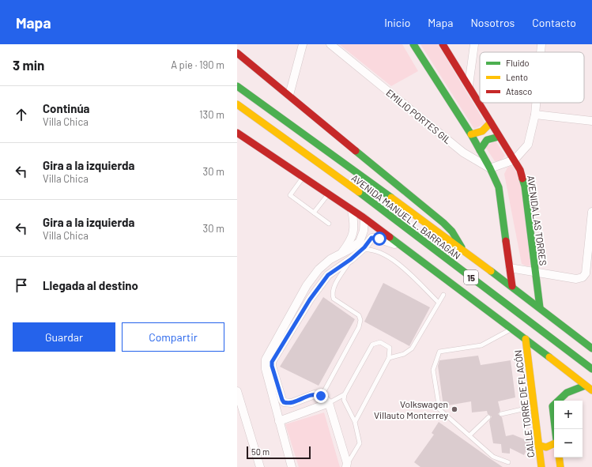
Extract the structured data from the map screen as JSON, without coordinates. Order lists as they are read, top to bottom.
{
  "streets": {
    "main road": [
      "AVENIDA MANUEL L. BARRAGÁN",
      "AVENIDA LAS TORRES",
      "15",
      "CALLE TORRE DE FLACÓN"
    ],
    "street": ["EMILIO PORTES GIL"]
  },
  "crossings": [
    ["AVENIDA MANUEL L. BARRAGÁN", "AVENIDA LAS TORRES"]
  ],
  "places": ["Volkswagen Villauto Monterrey"],
  "legend": ["Fluido", "Lento", "Atasco"],
  "scale_bar": "50 m",
  "page": {
    "header": "Mapa",
    "nav": [
      "Inicio",
      "Mapa",
      "Nosotros",
      "Contacto"
    ],
    "heading": ["3 min", "A pie · 190 m"],
    "list": [
      ["Continúa", "Villa Chica", "130 m"],
      ["Gira a la izquierda", "Villa Chica", "30 m"],
      ["Gira a la izquierda", "Villa Chica", "30 m"],
      "Llegada al destino"
    ],
    "buttons": ["Guardar", "Compartir"],
    "map_buttons": ["+", "−"],
    "scale": "50 m"
  }
}
